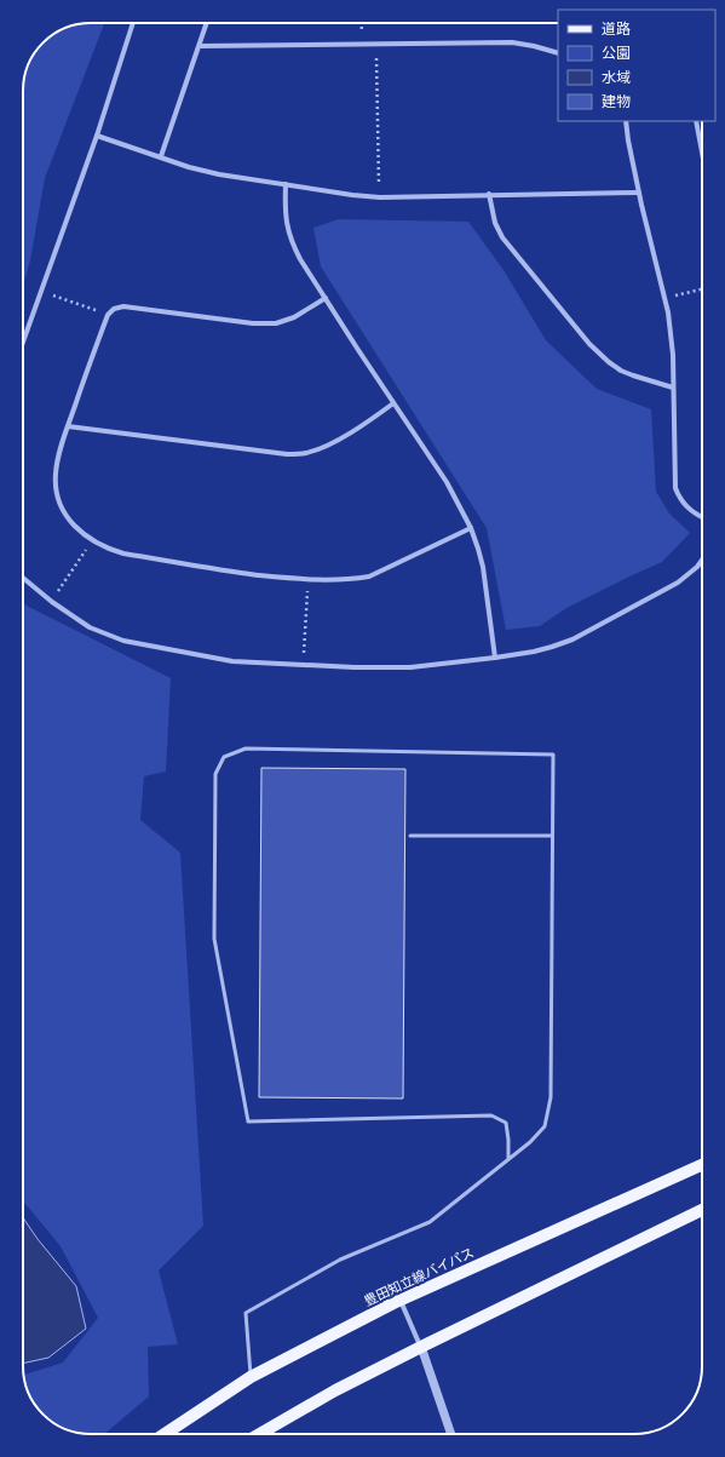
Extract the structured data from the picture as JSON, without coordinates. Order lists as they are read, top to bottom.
{
  "streets": {
    "main road": ["豊田知立線バイパス"]
  },
  "legend": [
    "道路",
    "公園",
    "水域",
    "建物"
  ]
}
